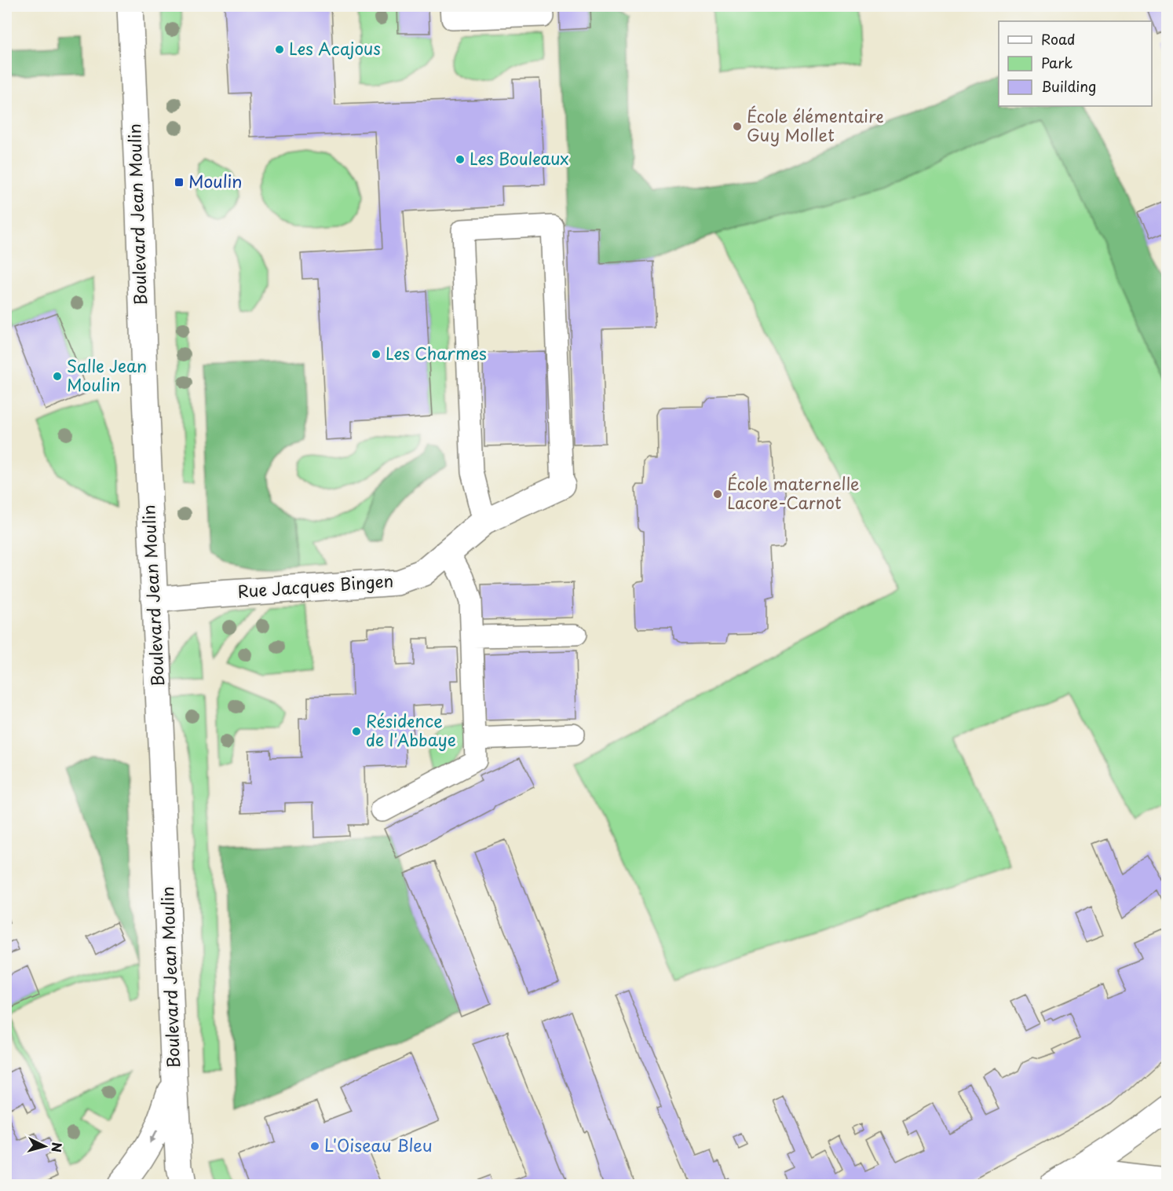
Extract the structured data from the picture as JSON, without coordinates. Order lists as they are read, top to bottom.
{
  "streets": {
    "street": ["Boulevard Jean Moulin", "Rue Jacques Bingen"]
  },
  "crossings": [
    ["Boulevard Jean Moulin", "Rue Jacques Bingen"]
  ],
  "places": {
    "other": [
      "Les Acajous",
      "École élémentaire Guy Mollet",
      "Les Bouleaux",
      "Les Charmes",
      "Salle Jean Moulin",
      "École maternelle Lacore-Carnot",
      "Résidence de l'Abbaye",
      "L'Oiseau Bleu"
    ],
    "transit": ["Moulin"]
  },
  "legend": ["Road", "Park", "Building"],
  "north": "right"
}
